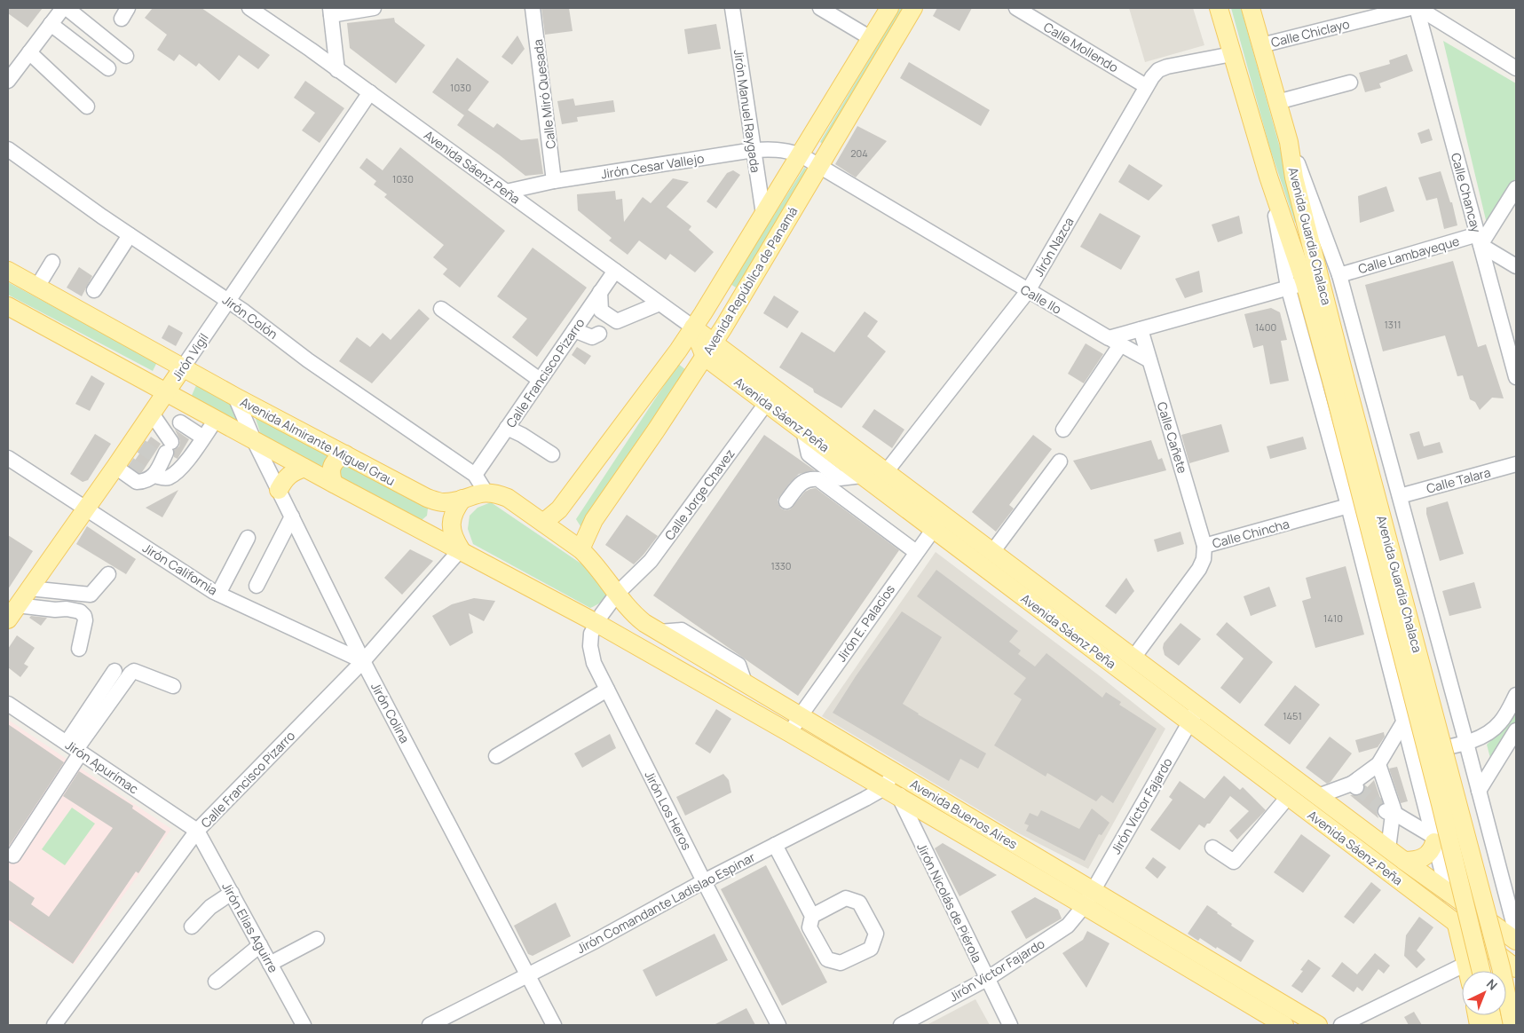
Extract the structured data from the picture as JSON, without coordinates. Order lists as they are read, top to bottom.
{
  "streets": {
    "main road": [
      "Avenida Sáenz Peña",
      "Avenida Guardia Chalaca",
      "Avenida República de Panamá",
      "Jirón Vigil",
      "Avenida Almirante Miguel Grau",
      "Avenida Buenos Aires"
    ],
    "street": [
      "Calle Chiclayo",
      "Calle Mollendo",
      "Calle Miró Quesada",
      "Jirón Manuel Raygada",
      "Jirón Cesar Vallejo",
      "Calle Chancay",
      "Jirón Nazca",
      "Calle Lambayeque",
      "Calle Ilo",
      "Jirón Colón",
      "Calle Francisco Pizarro",
      "Calle Cañete",
      "Calle Talara",
      "Calle Jorge Chavez",
      "Calle Chincha",
      "Jirón California",
      "Jirón E. Palacios",
      "Jirón Colina",
      "Jirón Apurímac",
      "Jirón Victor Fajardo",
      "Jirón Los Heros",
      "Jirón Comandante Ladislao Espinar",
      "Jirón Nicolás de Piérola",
      "Jirón Elias Aguirre",
      "Jirón Víctor Fajardo"
    ]
  },
  "crossings": [
    ["Calle Chiclayo", "Avenida Guardia Chalaca"],
    ["Calle Mollendo", "Jirón Nazca"],
    ["Calle Miró Quesada", "Jirón Cesar Vallejo"],
    ["Jirón Manuel Raygada", "Jirón Cesar Vallejo"],
    ["Jirón Manuel Raygada", "Avenida República de Panamá"],
    ["Jirón Cesar Vallejo", "Avenida Sáenz Peña"],
    ["Jirón Cesar Vallejo", "Avenida República de Panamá"],
    ["Jirón Cesar Vallejo", "Calle Ilo"],
    ["Avenida Sáenz Peña", "Avenida Guardia Chalaca"],
    ["Avenida Sáenz Peña", "Jirón Nazca"],
    ["Avenida Sáenz Peña", "Avenida República de Panamá"],
    ["Avenida Sáenz Peña", "Jirón Vigil"],
    ["Avenida Sáenz Peña", "Calle Francisco Pizarro"],
    ["Avenida Sáenz Peña", "Calle Jorge Chavez"],
    ["Avenida Sáenz Peña", "Calle Chincha"],
    ["Avenida Sáenz Peña", "Jirón E. Palacios"],
    ["Avenida Sáenz Peña", "Jirón Victor Fajardo"],
    ["Calle Chancay", "Calle Lambayeque"],
    ["Avenida Guardia Chalaca", "Jirón Nazca"],
    ["Avenida Guardia Chalaca", "Calle Lambayeque"],
    ["Avenida Guardia Chalaca", "Calle Talara"],
    ["Avenida Guardia Chalaca", "Calle Chincha"],
    ["Jirón Nazca", "Calle Ilo"],
    ["Avenida República de Panamá", "Calle Ilo"],
    ["Calle Ilo", "Calle Cañete"],
    ["Jirón Colón", "Jirón Vigil"],
    ["Jirón Colón", "Calle Francisco Pizarro"],
    ["Jirón Colón", "Avenida Almirante Miguel Grau"],
    ["Jirón Vigil", "Avenida Almirante Miguel Grau"],
    ["Jirón Vigil", "Jirón California"],
    ["Calle Francisco Pizarro", "Jirón California"],
    ["Calle Francisco Pizarro", "Jirón Colina"],
    ["Calle Francisco Pizarro", "Jirón Apurímac"],
    ["Calle Francisco Pizarro", "Jirón Elias Aguirre"],
    ["Calle Cañete", "Calle Chincha"],
    ["Avenida Almirante Miguel Grau", "Jirón Colina"],
    ["Calle Jorge Chavez", "Jirón Los Heros"],
    ["Calle Jorge Chavez", "Avenida Buenos Aires"],
    ["Jirón California", "Jirón Colina"],
    ["Jirón E. Palacios", "Avenida Buenos Aires"],
    ["Jirón Colina", "Jirón Comandante Ladislao Espinar"],
    ["Jirón Apurímac", "Jirón Elias Aguirre"],
    ["Jirón Victor Fajardo", "Avenida Buenos Aires"],
    ["Jirón Victor Fajardo", "Jirón Víctor Fajardo"],
    ["Jirón Los Heros", "Avenida Buenos Aires"],
    ["Jirón Los Heros", "Jirón Comandante Ladislao Espinar"],
    ["Avenida Buenos Aires", "Jirón Comandante Ladislao Espinar"],
    ["Avenida Buenos Aires", "Jirón Nicolás de Piérola"],
    ["Avenida Buenos Aires", "Jirón Víctor Fajardo"],
    ["Jirón Comandante Ladislao Espinar", "Jirón Nicolás de Piérola"],
    ["Jirón Nicolás de Piérola", "Jirón Víctor Fajardo"]
  ],
  "house_numbers": [
    "1030",
    "204",
    "1030",
    "1311",
    "1400",
    "1330",
    "1410",
    "1451"
  ],
  "north": "top right"
}
